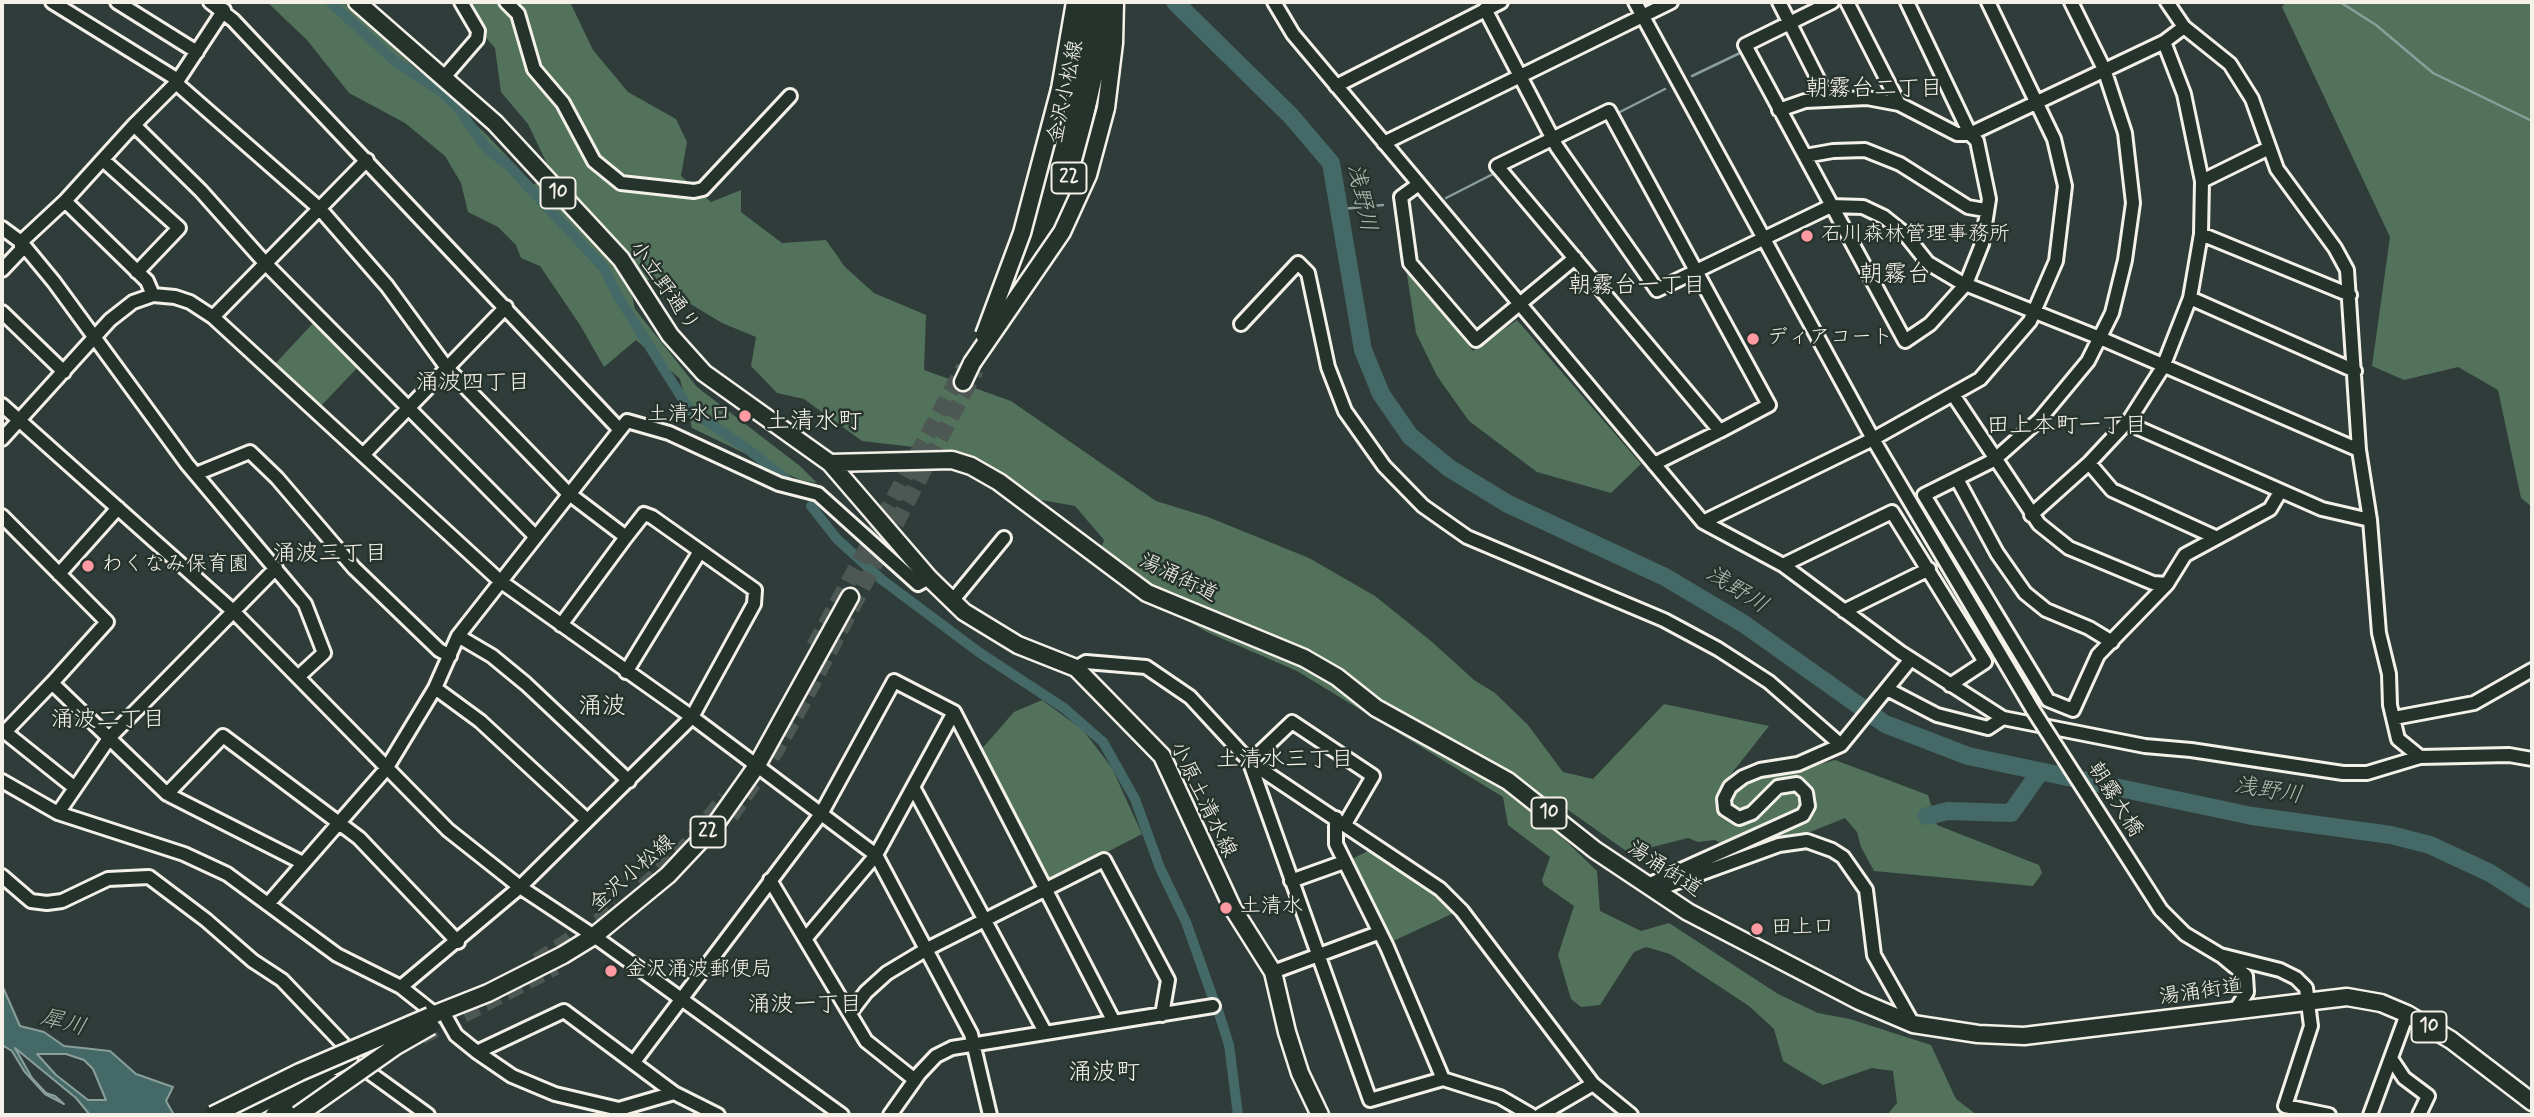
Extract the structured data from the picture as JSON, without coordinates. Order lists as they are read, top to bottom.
{
  "streets": {
    "main road": [
      "金沢小松線",
      "22",
      "10",
      "小立野通り",
      "湯涌街道",
      "小原土清水線"
    ],
    "street": ["朝霧大橋"]
  },
  "crossings": [
    ["金沢小松線", "22"],
    ["小立野通り", "湯涌街道"],
    ["小立野通り", "小原土清水線"],
    ["湯涌街道", "小原土清水線"]
  ],
  "districts": [
    "朝霧台二丁目",
    "朝霧台",
    "朝霧台一丁目",
    "涌波四丁目",
    "土清水町",
    "田上本町一丁目",
    "涌波三丁目",
    "涌波",
    "涌波二丁目",
    "土清水三丁目",
    "涌波一丁目",
    "涌波町"
  ],
  "water": ["浅野川", "犀川"],
  "places": [
    "石川森林管理事務所",
    "ディアコート",
    "土清水口",
    "わくなみ保育園",
    "土清水",
    "田上口",
    "金沢涌波郵便局"
  ]
}
